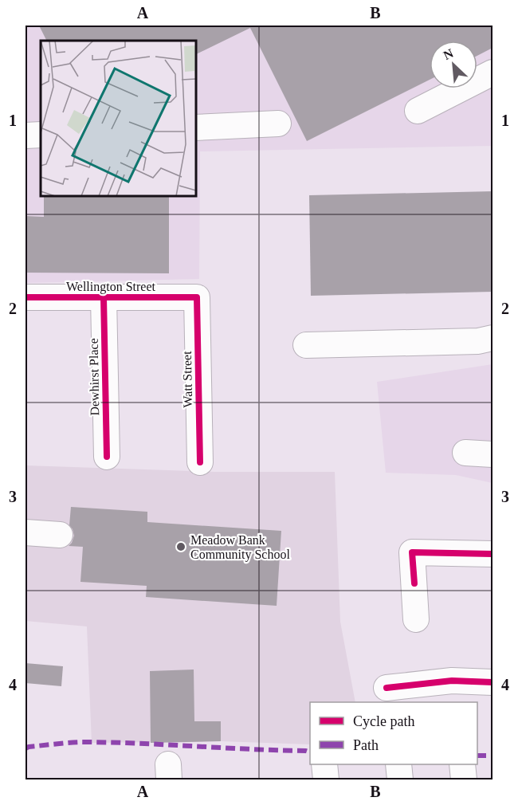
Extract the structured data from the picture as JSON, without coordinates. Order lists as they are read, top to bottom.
{
  "streets": {
    "street": ["Wellington Street", "Dewhirst Place", "Watt Street"]
  },
  "crossings": [
    ["Wellington Street", "Dewhirst Place"],
    ["Wellington Street", "Watt Street"]
  ],
  "places": ["Meadow Bank Community School"],
  "legend": ["Cycle path", "Path"],
  "north": "top left",
  "grid": {
    "columns": ["A", "B"],
    "rows": [
      "1",
      "2",
      "3",
      "4"
    ]
  }
}
